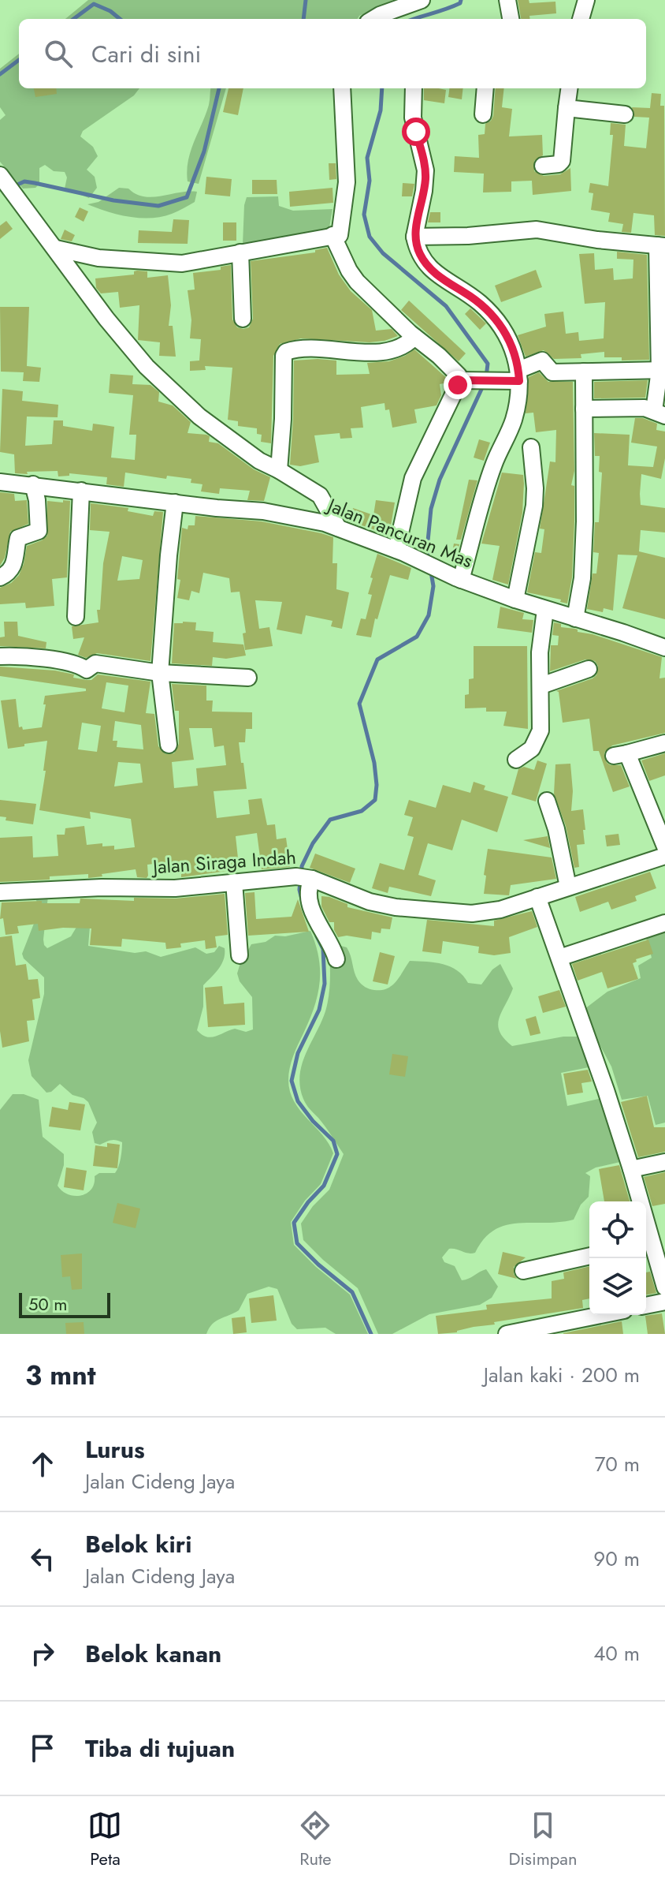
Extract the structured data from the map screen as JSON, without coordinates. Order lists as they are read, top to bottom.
{
  "streets": {
    "street": ["Jalan Pancuran Mas", "Jalan Siraga Indah"]
  },
  "scale_bar": "50 m",
  "page": {
    "search": "Cari di sini",
    "scale": "50 m",
    "heading": ["3 mnt", "Jalan kaki · 200 m"],
    "list": [
      ["Lurus", "Jalan Cideng Jaya", "70 m"],
      ["Belok kiri", "Jalan Cideng Jaya", "90 m"],
      ["Belok kanan", "40 m"],
      "Tiba di tujuan"
    ],
    "nav": ["Peta", "Rute", "Disimpan"]
  }
}
